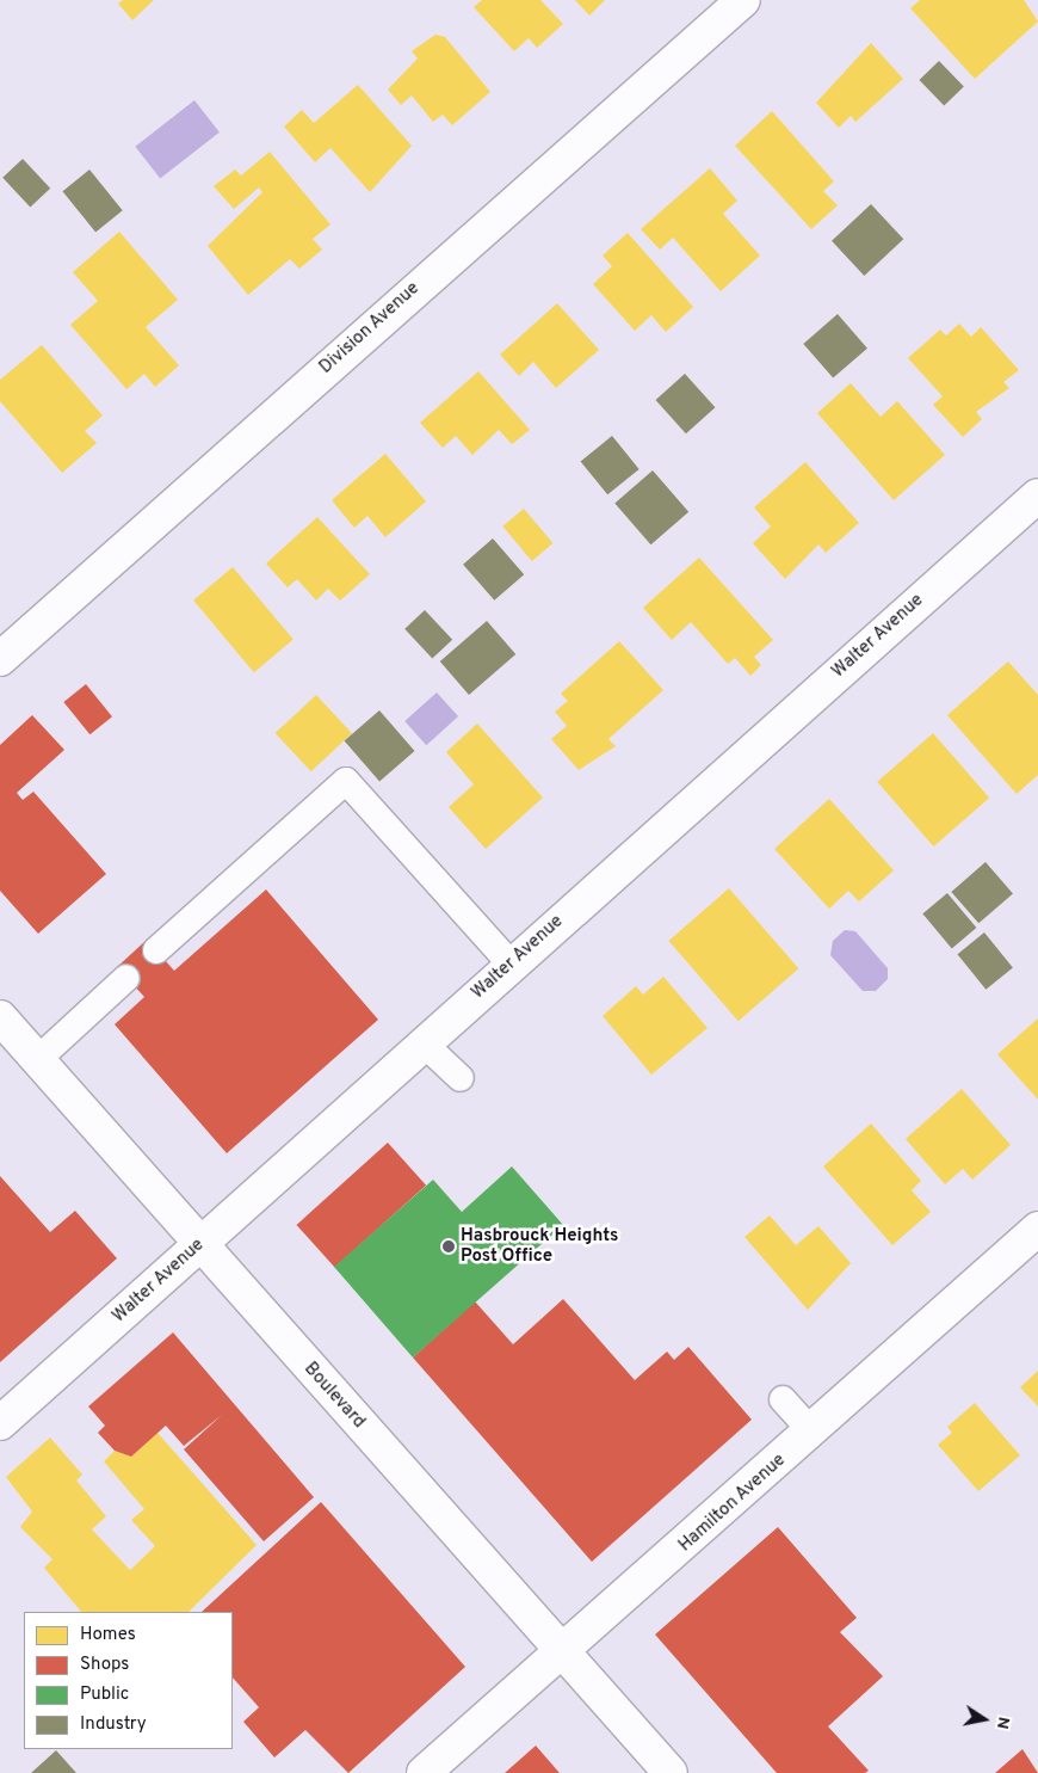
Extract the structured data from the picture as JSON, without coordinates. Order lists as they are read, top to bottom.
{
  "streets": {
    "street": [
      "Division Avenue",
      "Walter Avenue",
      "Boulevard",
      "Hamilton Avenue"
    ]
  },
  "crossings": [
    ["Walter Avenue", "Boulevard"],
    ["Boulevard", "Hamilton Avenue"]
  ],
  "places": ["Hasbrouck Heights Post Office"],
  "legend": [
    "Homes",
    "Shops",
    "Public",
    "Industry"
  ],
  "north": "right"
}
